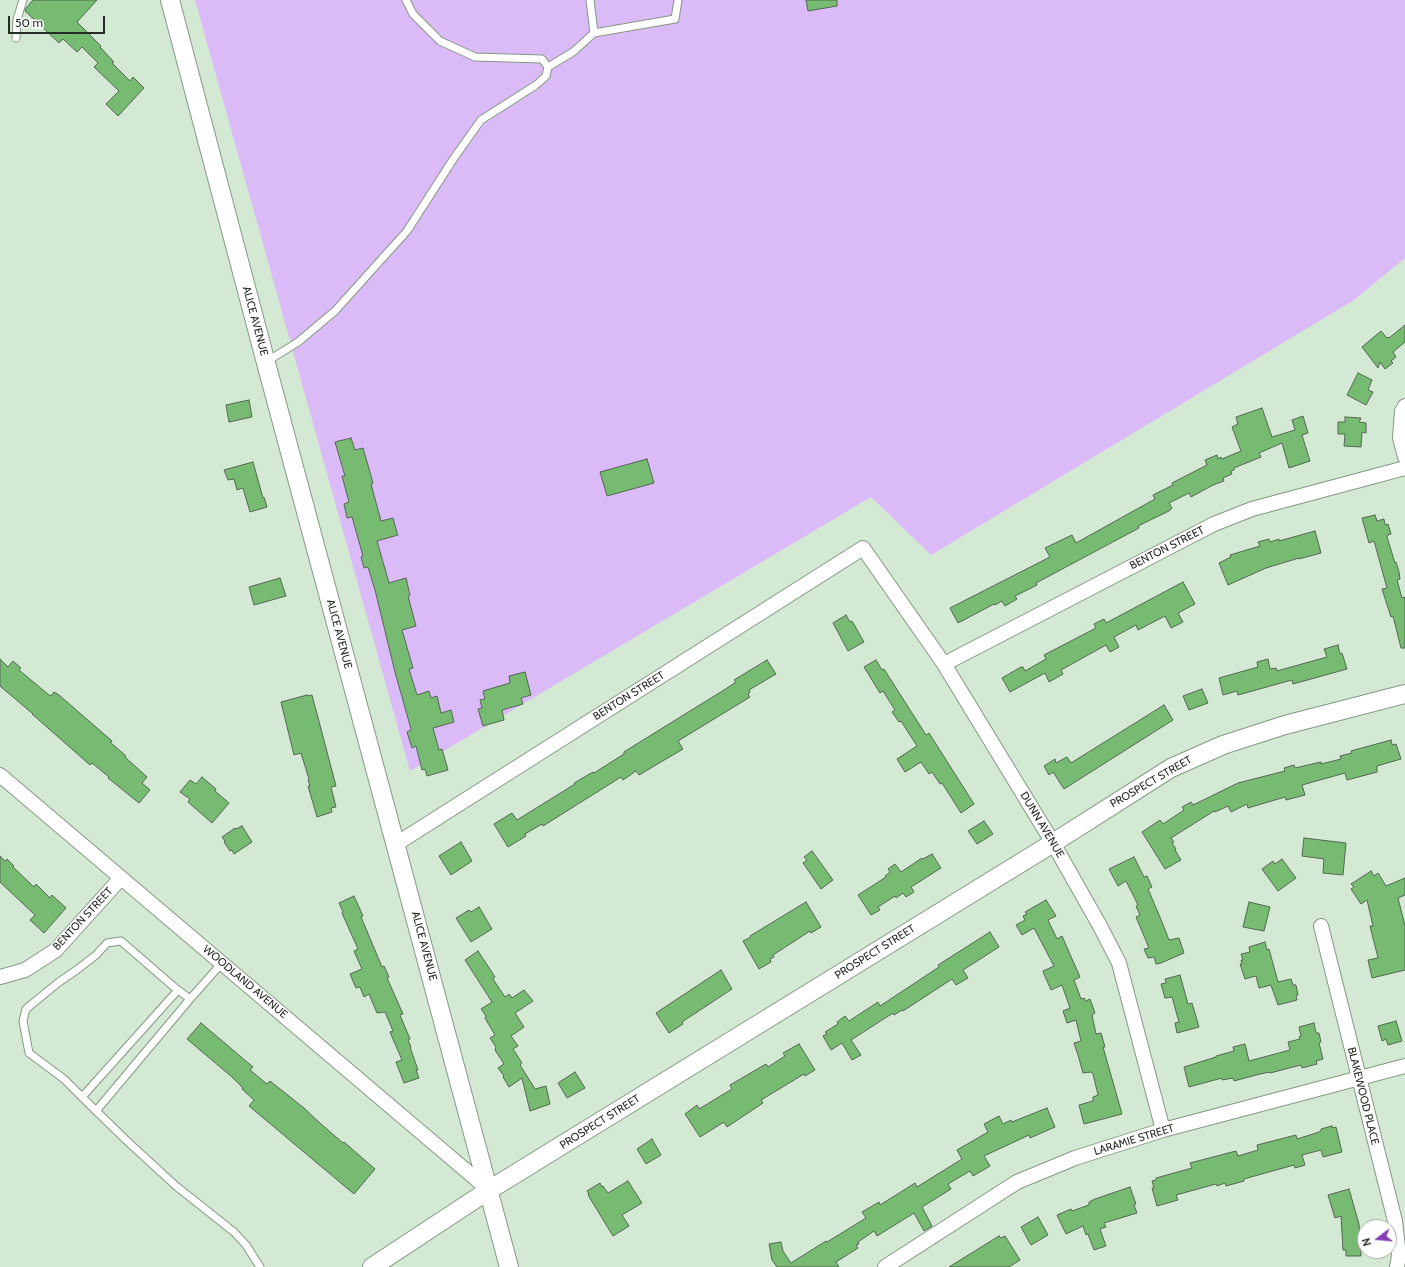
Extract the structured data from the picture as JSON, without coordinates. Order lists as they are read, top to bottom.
{
  "streets": {
    "street": [
      "ALICE AVENUE",
      "BENTON STREET",
      "PROSPECT STREET",
      "DUNN AVENUE",
      "WOODLAND AVENUE",
      "BLAKEWOOD PLACE",
      "LARAMIE STREET"
    ]
  },
  "crossings": [
    ["ALICE AVENUE", "BENTON STREET"],
    ["ALICE AVENUE", "PROSPECT STREET"],
    ["ALICE AVENUE", "WOODLAND AVENUE"],
    ["BENTON STREET", "DUNN AVENUE"],
    ["BENTON STREET", "WOODLAND AVENUE"],
    ["PROSPECT STREET", "DUNN AVENUE"],
    ["PROSPECT STREET", "WOODLAND AVENUE"],
    ["DUNN AVENUE", "LARAMIE STREET"],
    ["BLAKEWOOD PLACE", "LARAMIE STREET"]
  ],
  "scale_bar": "50 m",
  "north": "left"
}
